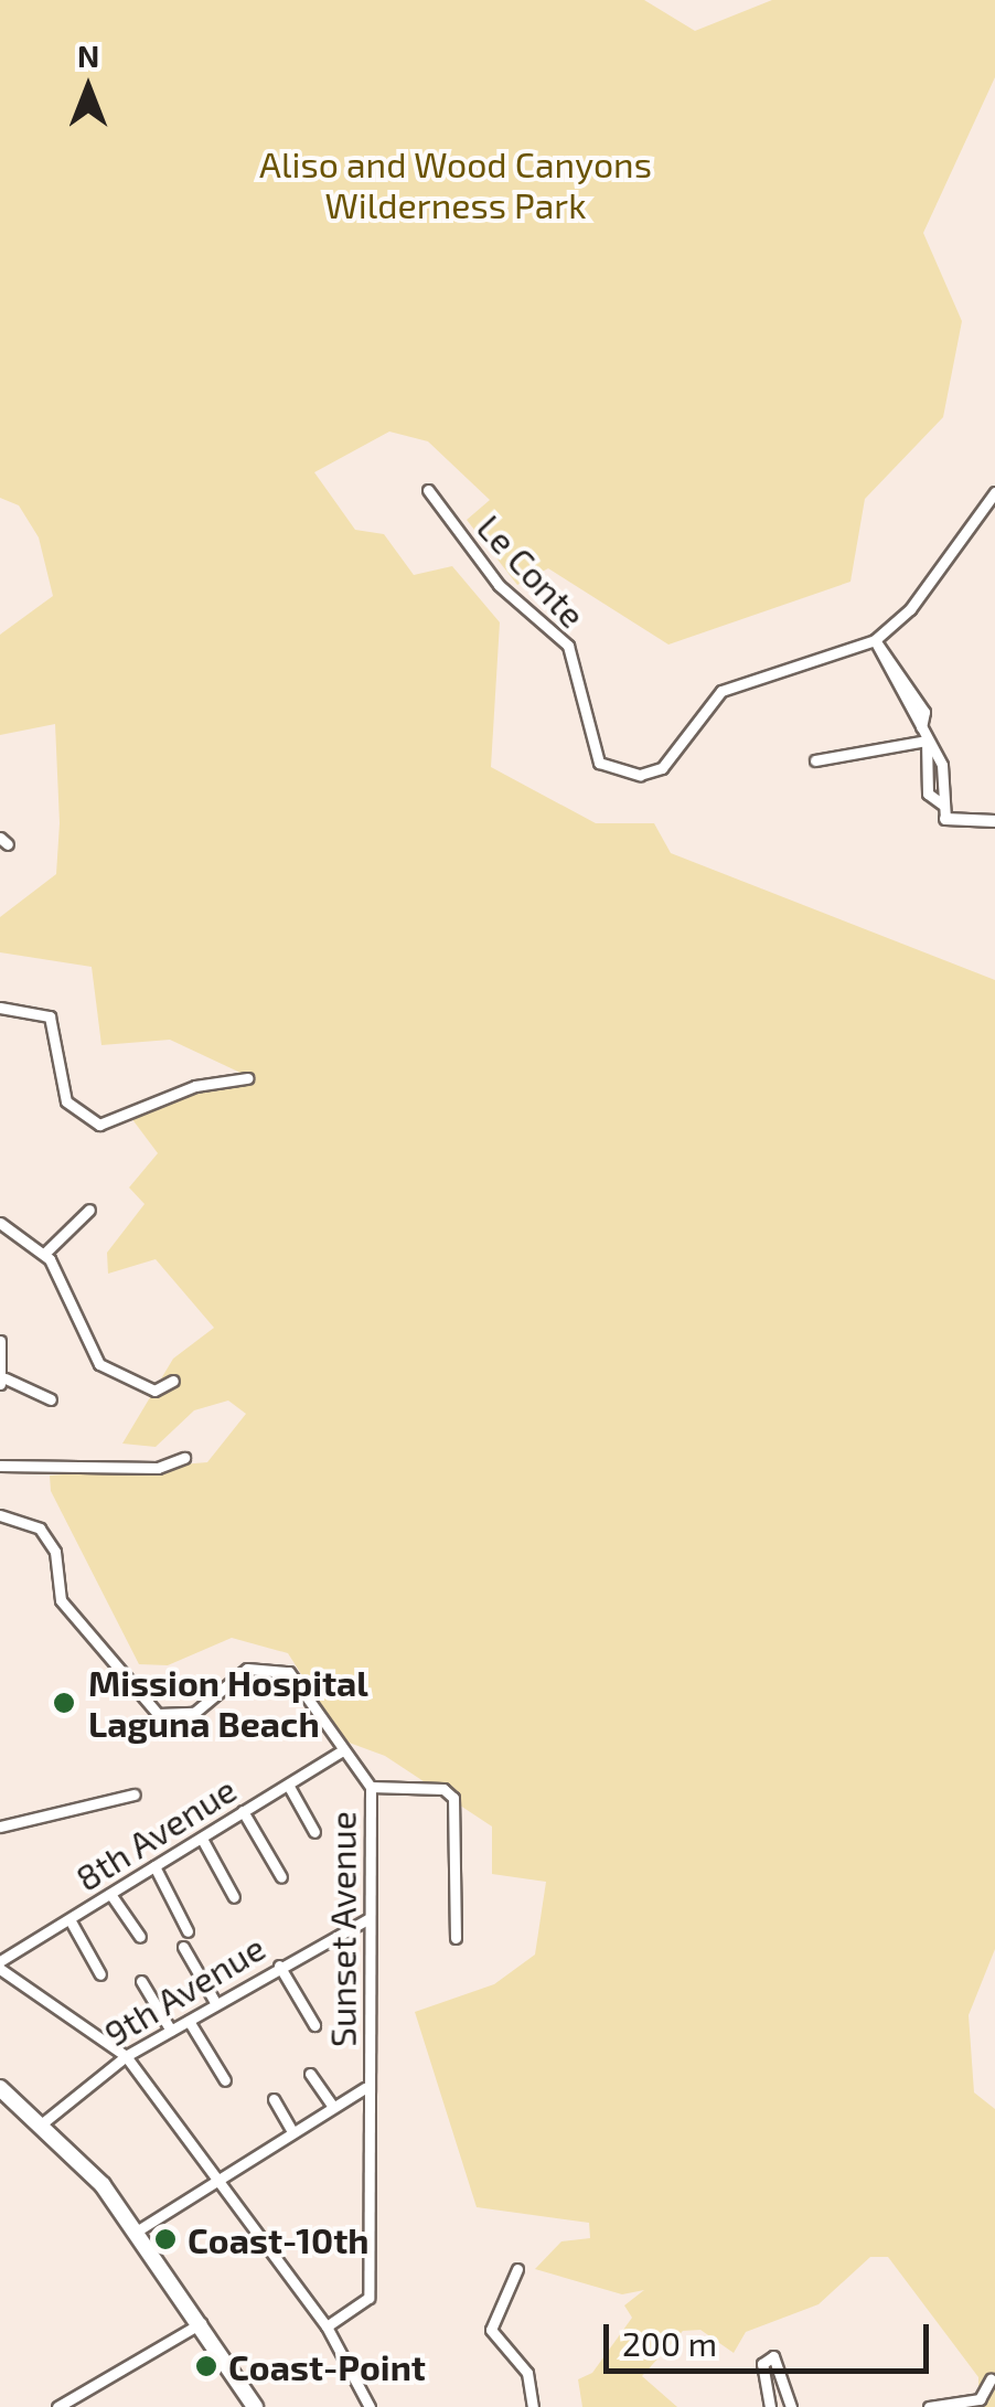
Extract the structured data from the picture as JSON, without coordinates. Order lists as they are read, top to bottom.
{
  "streets": {
    "street": [
      "Le Conte",
      "8th Avenue",
      "Sunset Avenue",
      "9th Avenue"
    ]
  },
  "crossings": [
    ["8th Avenue", "Sunset Avenue"],
    ["Sunset Avenue", "9th Avenue"]
  ],
  "parks": ["Aliso and Wood Canyons Wilderness Park"],
  "places": ["Mission Hospital Laguna Beach", "Coast-10th", "Coast-Point"],
  "scale_bar": "200 m",
  "north": "top"
}
